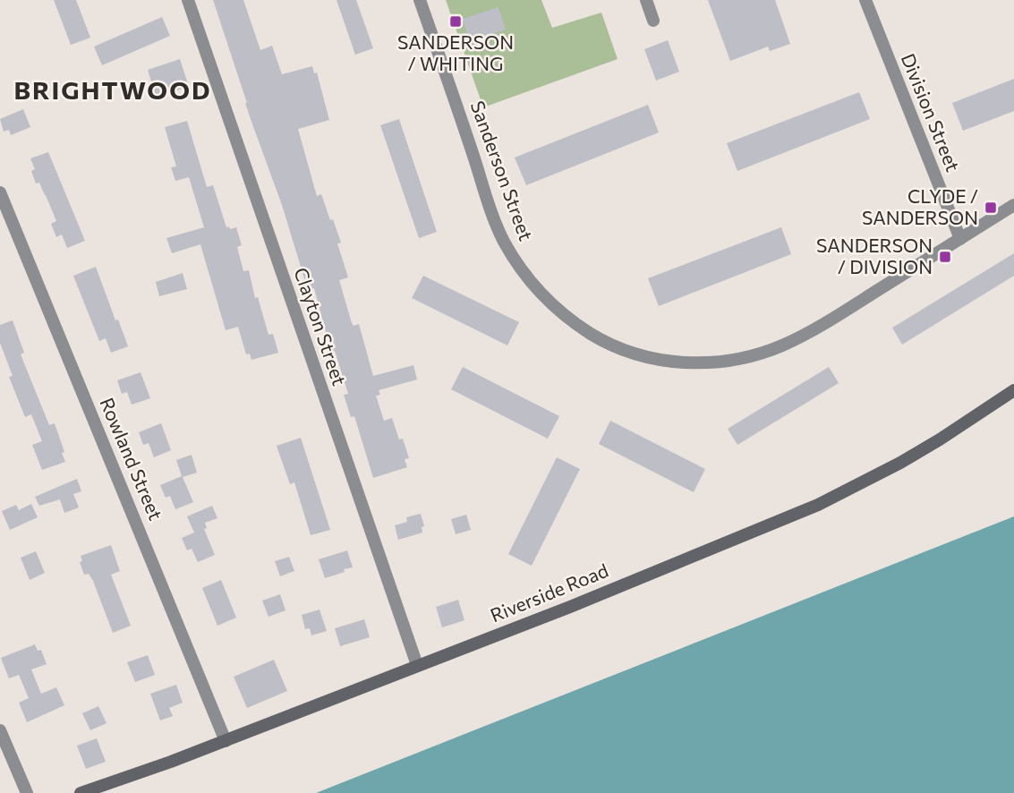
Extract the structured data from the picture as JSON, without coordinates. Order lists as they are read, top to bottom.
{
  "streets": {
    "street": [
      "Division Street",
      "Sanderson Street",
      "Clayton Street",
      "Rowland Street",
      "Riverside Road"
    ]
  },
  "crossings": [
    ["Division Street", "Sanderson Street"],
    ["Clayton Street", "Riverside Road"],
    ["Rowland Street", "Riverside Road"]
  ],
  "districts": ["BRIGHTWOOD"],
  "places": {
    "transit": ["SANDERSON / WHITING", "CLYDE / SANDERSON", "SANDERSON / DIVISION"]
  }
}
